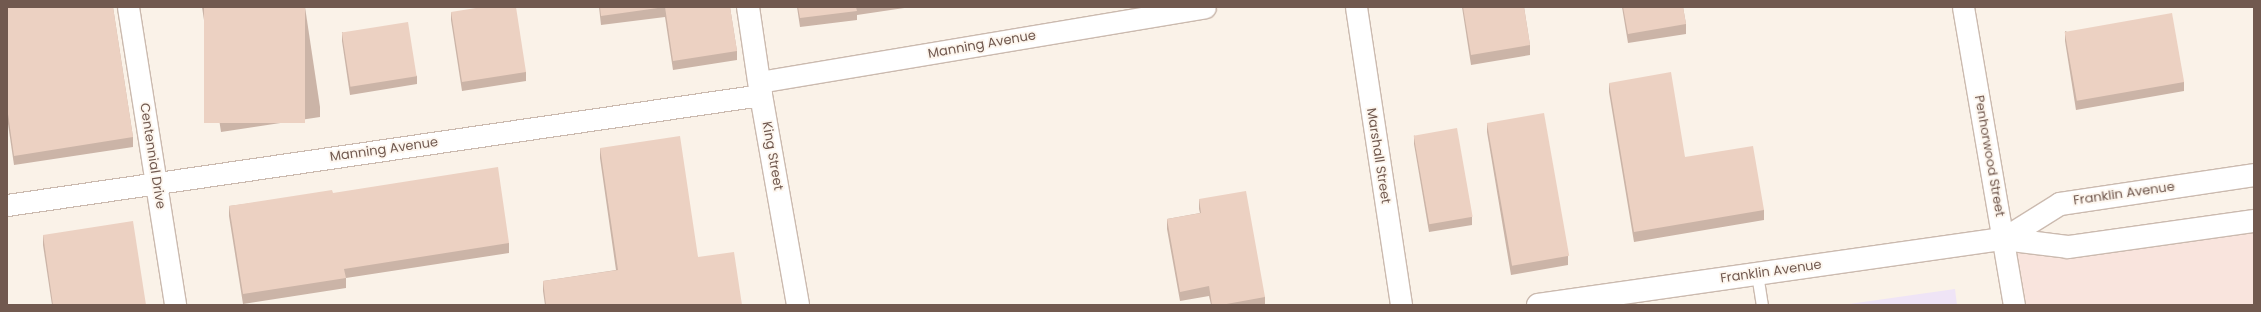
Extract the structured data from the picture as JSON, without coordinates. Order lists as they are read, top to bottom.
{
  "streets": {
    "main road": ["King Street", "Franklin Avenue"],
    "street": [
      "Manning Avenue",
      "Centennial Drive",
      "Marshall Street",
      "Penhorwood Street"
    ]
  },
  "crossings": [
    ["Manning Avenue", "Centennial Drive"],
    ["Manning Avenue", "King Street"],
    ["Penhorwood Street", "Franklin Avenue"]
  ]
}
